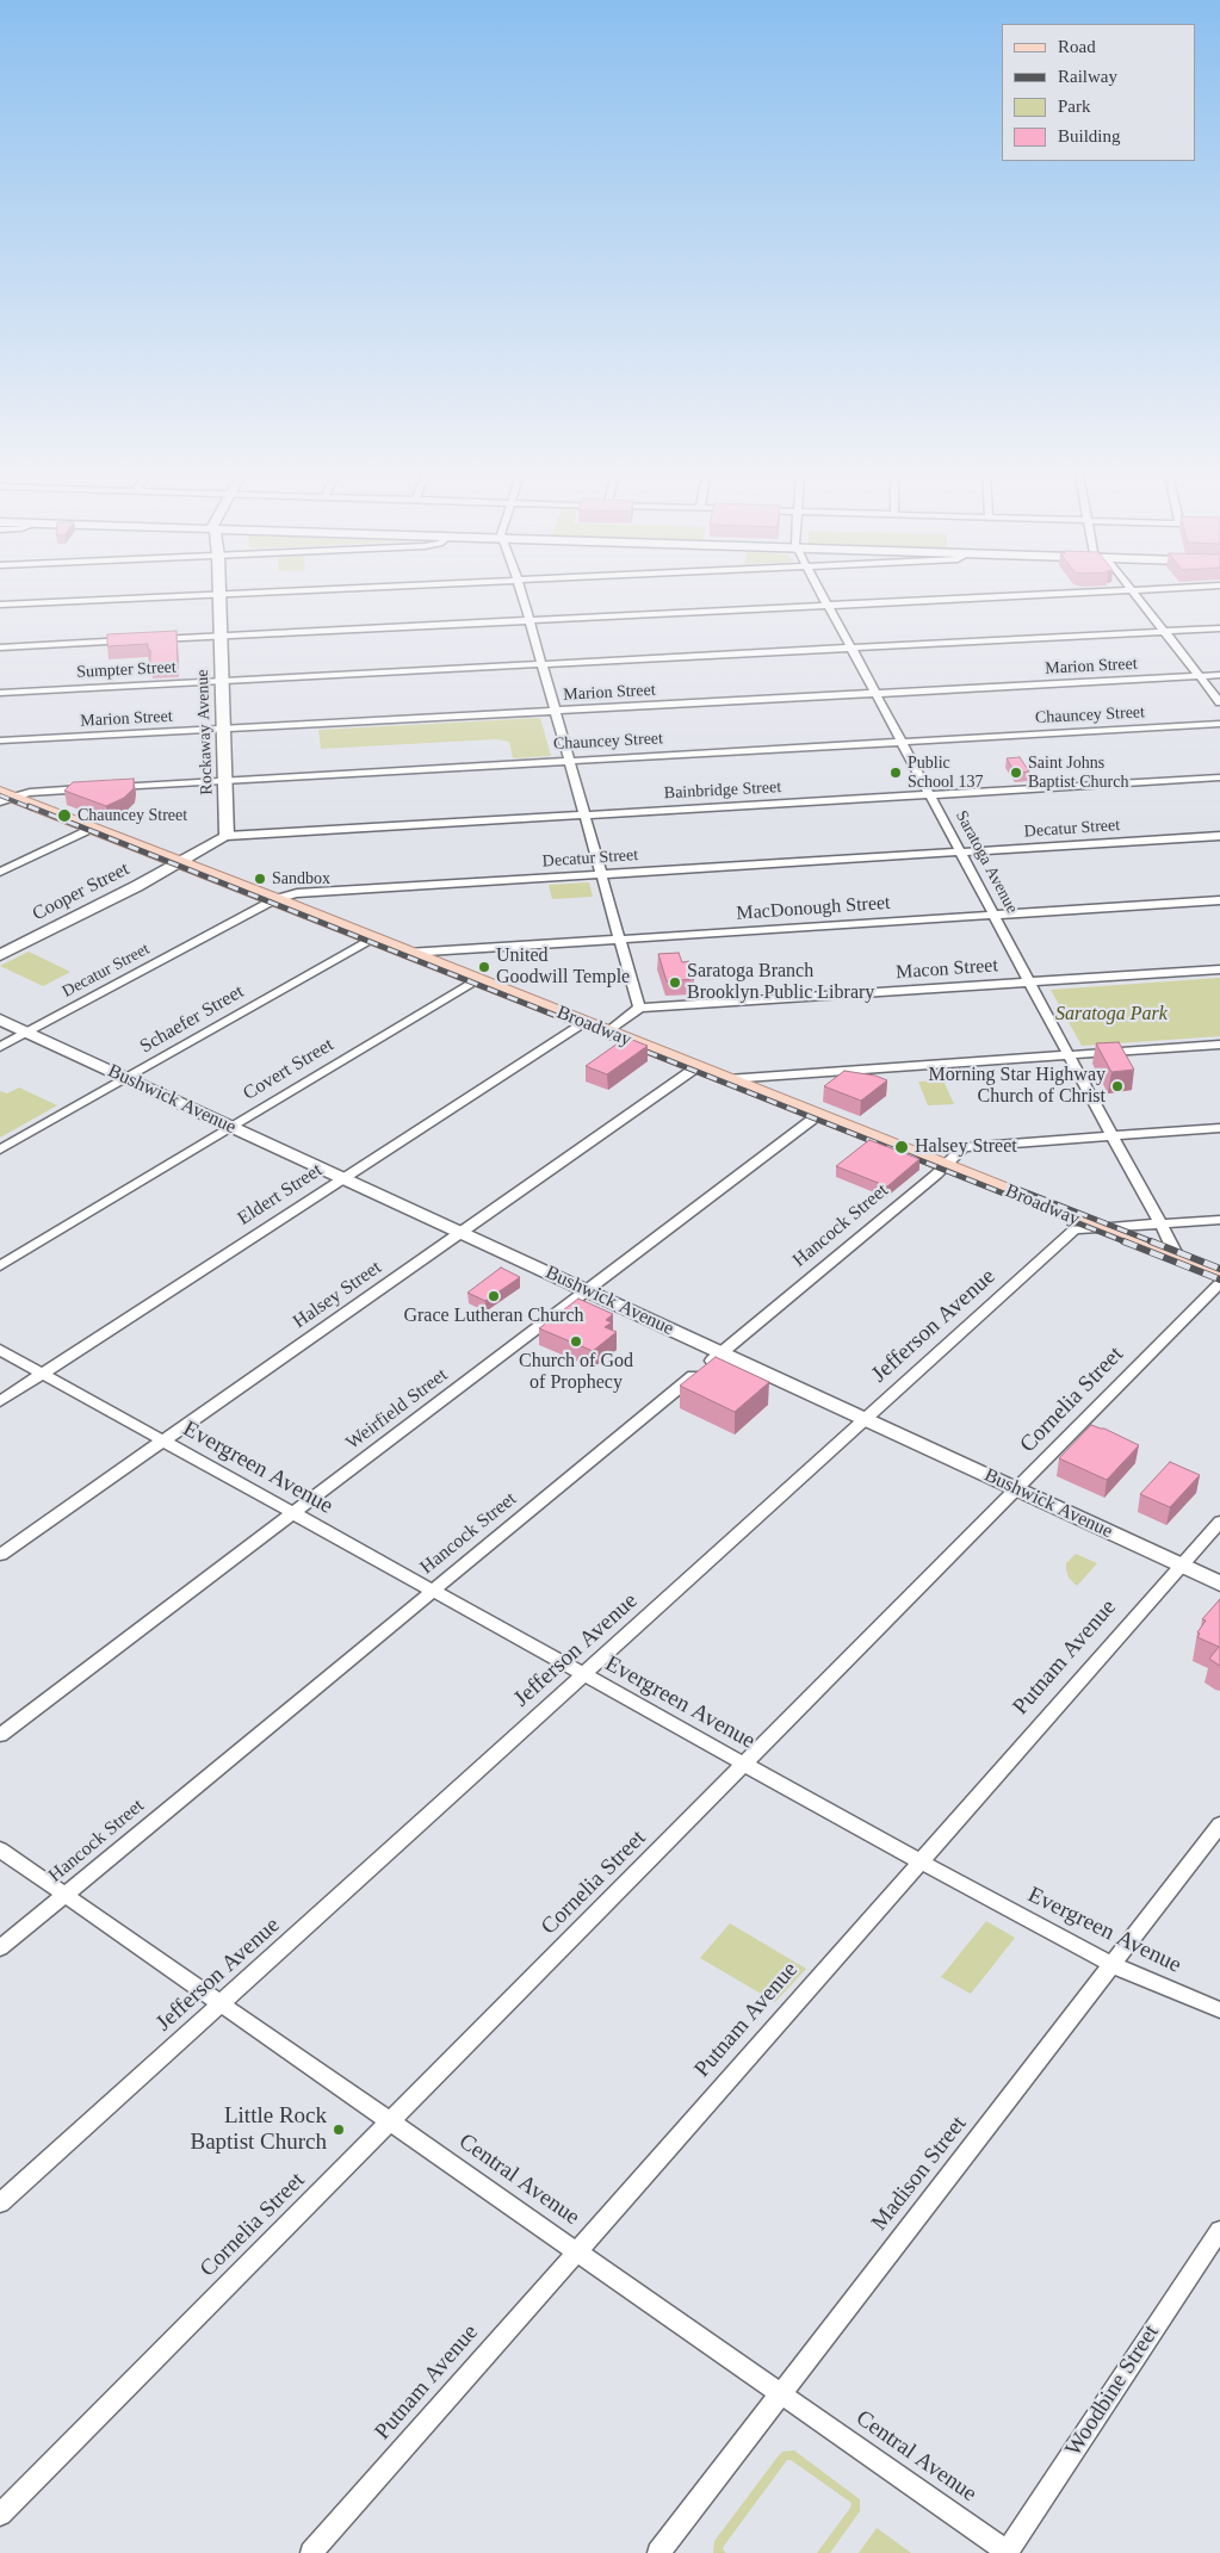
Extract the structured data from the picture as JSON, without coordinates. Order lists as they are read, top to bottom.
{
  "streets": {
    "main road": [
      "Rockaway Avenue",
      "Cooper Street",
      "Broadway",
      "Bushwick Avenue"
    ],
    "street": [
      "Marion Street",
      "Sumpter Street",
      "Chauncey Street",
      "Bainbridge Street",
      "Decatur Street",
      "Saratoga Avenue",
      "MacDonough Street",
      "Macon Street",
      "Schaefer Street",
      "Covert Street",
      "Eldert Street",
      "Hancock Street",
      "Halsey Street",
      "Jefferson Avenue",
      "Cornelia Street",
      "Weirfield Street",
      "Evergreen Avenue",
      "Putnam Avenue",
      "Madison Street",
      "Central Avenue",
      "Woodbine Street"
    ]
  },
  "crossings": [
    ["Marion Street", "Rockaway Avenue"],
    ["Marion Street", "Saratoga Avenue"],
    ["Sumpter Street", "Rockaway Avenue"],
    ["Sumpter Street", "Saratoga Avenue"],
    ["Chauncey Street", "Rockaway Avenue"],
    ["Chauncey Street", "Saratoga Avenue"],
    ["Chauncey Street", "Broadway"],
    ["Rockaway Avenue", "Bainbridge Street"],
    ["Bainbridge Street", "Saratoga Avenue"],
    ["Decatur Street", "Saratoga Avenue"],
    ["Decatur Street", "Broadway"],
    ["Decatur Street", "Bushwick Avenue"],
    ["Saratoga Avenue", "MacDonough Street"],
    ["Saratoga Avenue", "Macon Street"],
    ["Saratoga Avenue", "Broadway"],
    ["Saratoga Avenue", "Jefferson Avenue"],
    ["Cooper Street", "Broadway"],
    ["MacDonough Street", "Broadway"],
    ["Schaefer Street", "Broadway"],
    ["Schaefer Street", "Bushwick Avenue"],
    ["Broadway", "Covert Street"],
    ["Broadway", "Eldert Street"],
    ["Broadway", "Hancock Street"],
    ["Broadway", "Halsey Street"],
    ["Broadway", "Jefferson Avenue"],
    ["Broadway", "Weirfield Street"],
    ["Covert Street", "Bushwick Avenue"],
    ["Bushwick Avenue", "Eldert Street"],
    ["Bushwick Avenue", "Hancock Street"],
    ["Bushwick Avenue", "Halsey Street"],
    ["Bushwick Avenue", "Jefferson Avenue"],
    ["Bushwick Avenue", "Cornelia Street"],
    ["Bushwick Avenue", "Weirfield Street"],
    ["Bushwick Avenue", "Putnam Avenue"],
    ["Eldert Street", "Evergreen Avenue"],
    ["Hancock Street", "Evergreen Avenue"],
    ["Hancock Street", "Central Avenue"],
    ["Halsey Street", "Evergreen Avenue"],
    ["Jefferson Avenue", "Evergreen Avenue"],
    ["Jefferson Avenue", "Central Avenue"],
    ["Cornelia Street", "Evergreen Avenue"],
    ["Cornelia Street", "Central Avenue"],
    ["Weirfield Street", "Evergreen Avenue"],
    ["Evergreen Avenue", "Putnam Avenue"],
    ["Evergreen Avenue", "Madison Street"],
    ["Putnam Avenue", "Central Avenue"],
    ["Madison Street", "Central Avenue"],
    ["Central Avenue", "Woodbine Street"]
  ],
  "parks": ["Saratoga Park"],
  "places": [
    "Public School 137",
    "Saint Johns Baptist Church",
    "Chauncey Street",
    "Sandbox",
    "United Goodwill Temple",
    "Saratoga Branch Brooklyn Public Library",
    "Morning Star Highway Church of Christ",
    "Halsey Street",
    "Grace Lutheran Church",
    "Church of God of Prophecy",
    "Little Rock Baptist Church"
  ],
  "legend": [
    "Road",
    "Railway",
    "Park",
    "Building"
  ]
}
